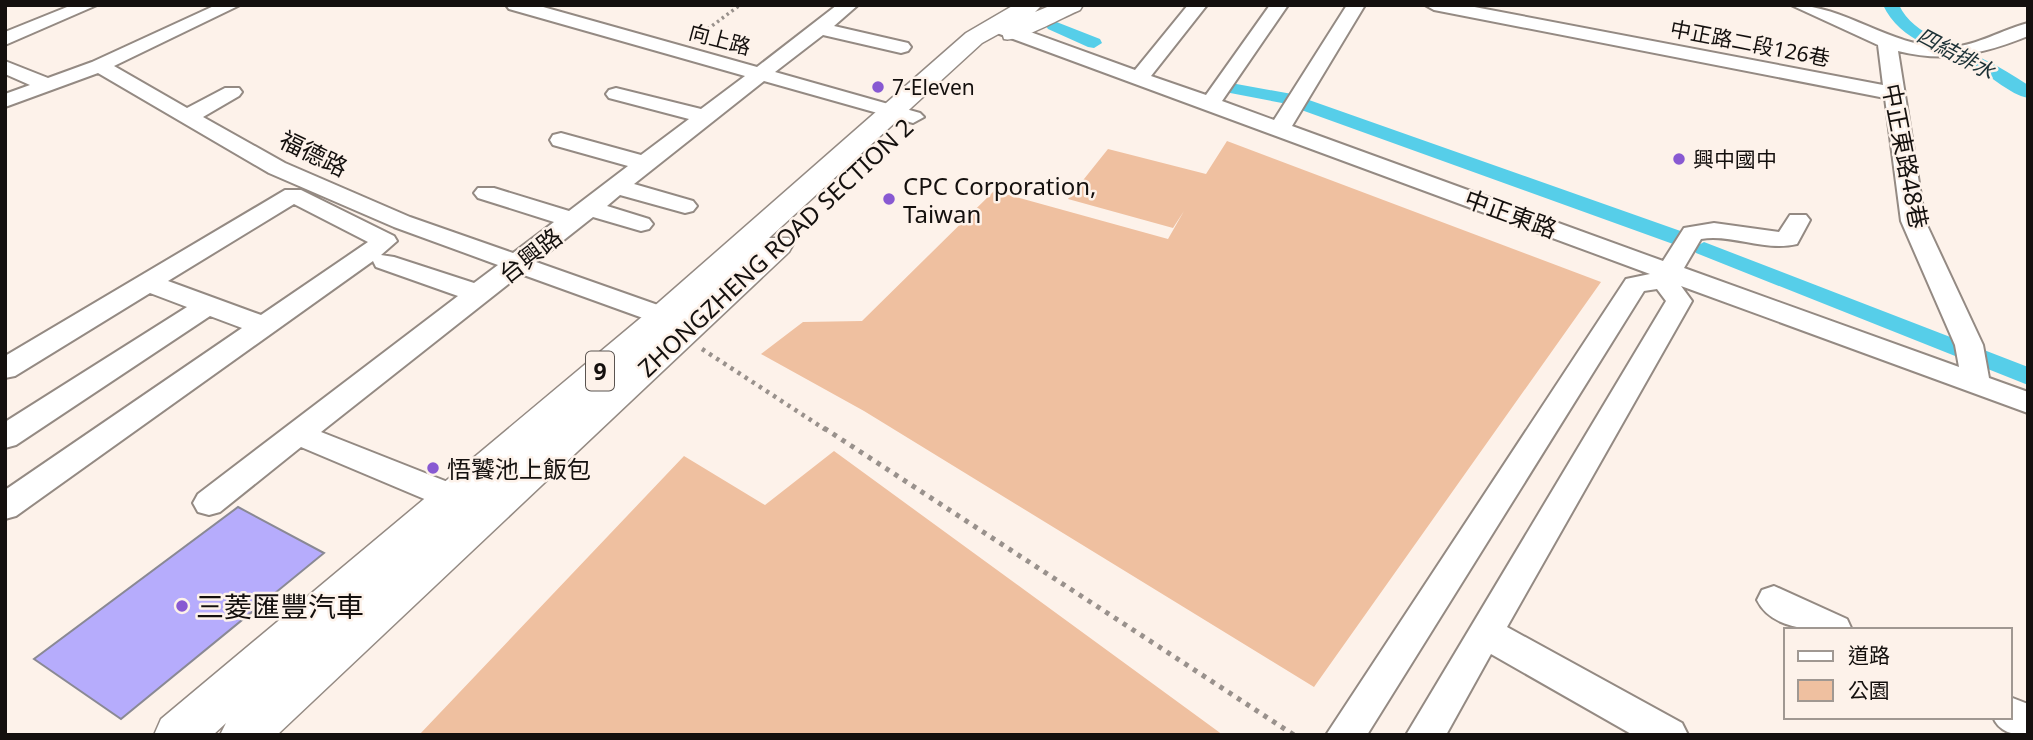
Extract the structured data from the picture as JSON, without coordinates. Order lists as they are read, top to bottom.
{
  "streets": {
    "main road": ["ZHONGZHENG ROAD SECTION 2", "9"],
    "street": [
      "向上路",
      "中正路二段126巷",
      "福德路",
      "中正東路48巷",
      "中正東路",
      "台興路"
    ]
  },
  "crossings": [
    ["向上路", "ZHONGZHENG ROAD SECTION 2"],
    ["向上路", "台興路"],
    ["中正路二段126巷", "中正東路48巷"],
    ["福德路", "ZHONGZHENG ROAD SECTION 2"],
    ["福德路", "台興路"],
    ["中正東路48巷", "中正東路"],
    ["中正東路", "ZHONGZHENG ROAD SECTION 2"]
  ],
  "water": ["四結排水"],
  "places": [
    "7-Eleven",
    "興中國中",
    "CPC Corporation, Taiwan",
    "悟饕池上飯包",
    "三菱匯豐汽車"
  ],
  "legend": ["道路", "公園"]
}
